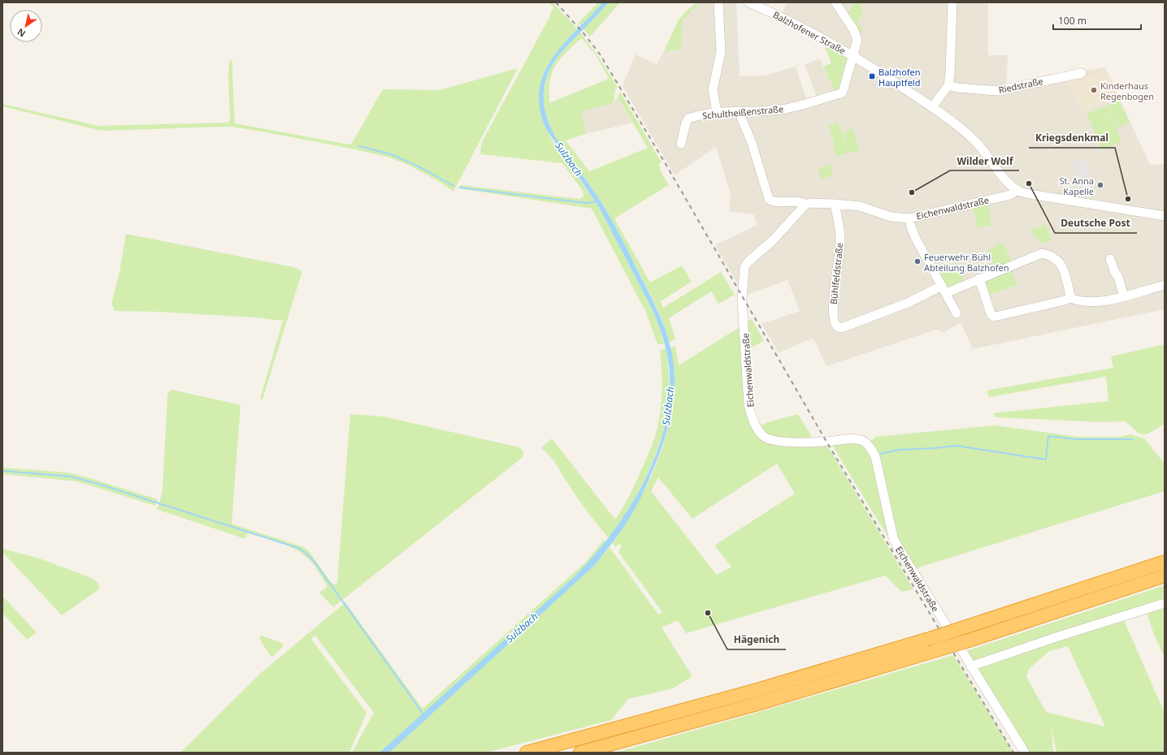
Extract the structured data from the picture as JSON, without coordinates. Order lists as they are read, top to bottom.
{
  "streets": {
    "street": [
      "Balzhofener Straße",
      "Riedstraße",
      "Schultheißenstraße",
      "Eichenwaldstraße",
      "Bühlfeldstraße"
    ]
  },
  "crossings": [
    ["Balzhofener Straße", "Schultheißenstraße"],
    ["Balzhofener Straße", "Eichenwaldstraße"],
    ["Eichenwaldstraße", "Bühlfeldstraße"]
  ],
  "water": ["Sulzbach"],
  "places": {
    "transit": ["Balzhofen Hauptfeld"],
    "other": [
      "Kinderhaus Regenbogen",
      "Deutsche Post",
      "St. Anna Kapelle",
      "Wilder Wolf",
      "Kriegsdenkmal",
      "Feuerwehr Bühl Abteilung Balzhofen",
      "Hägenich"
    ]
  },
  "scale_bar": "100 m",
  "north": "bottom left"
}
